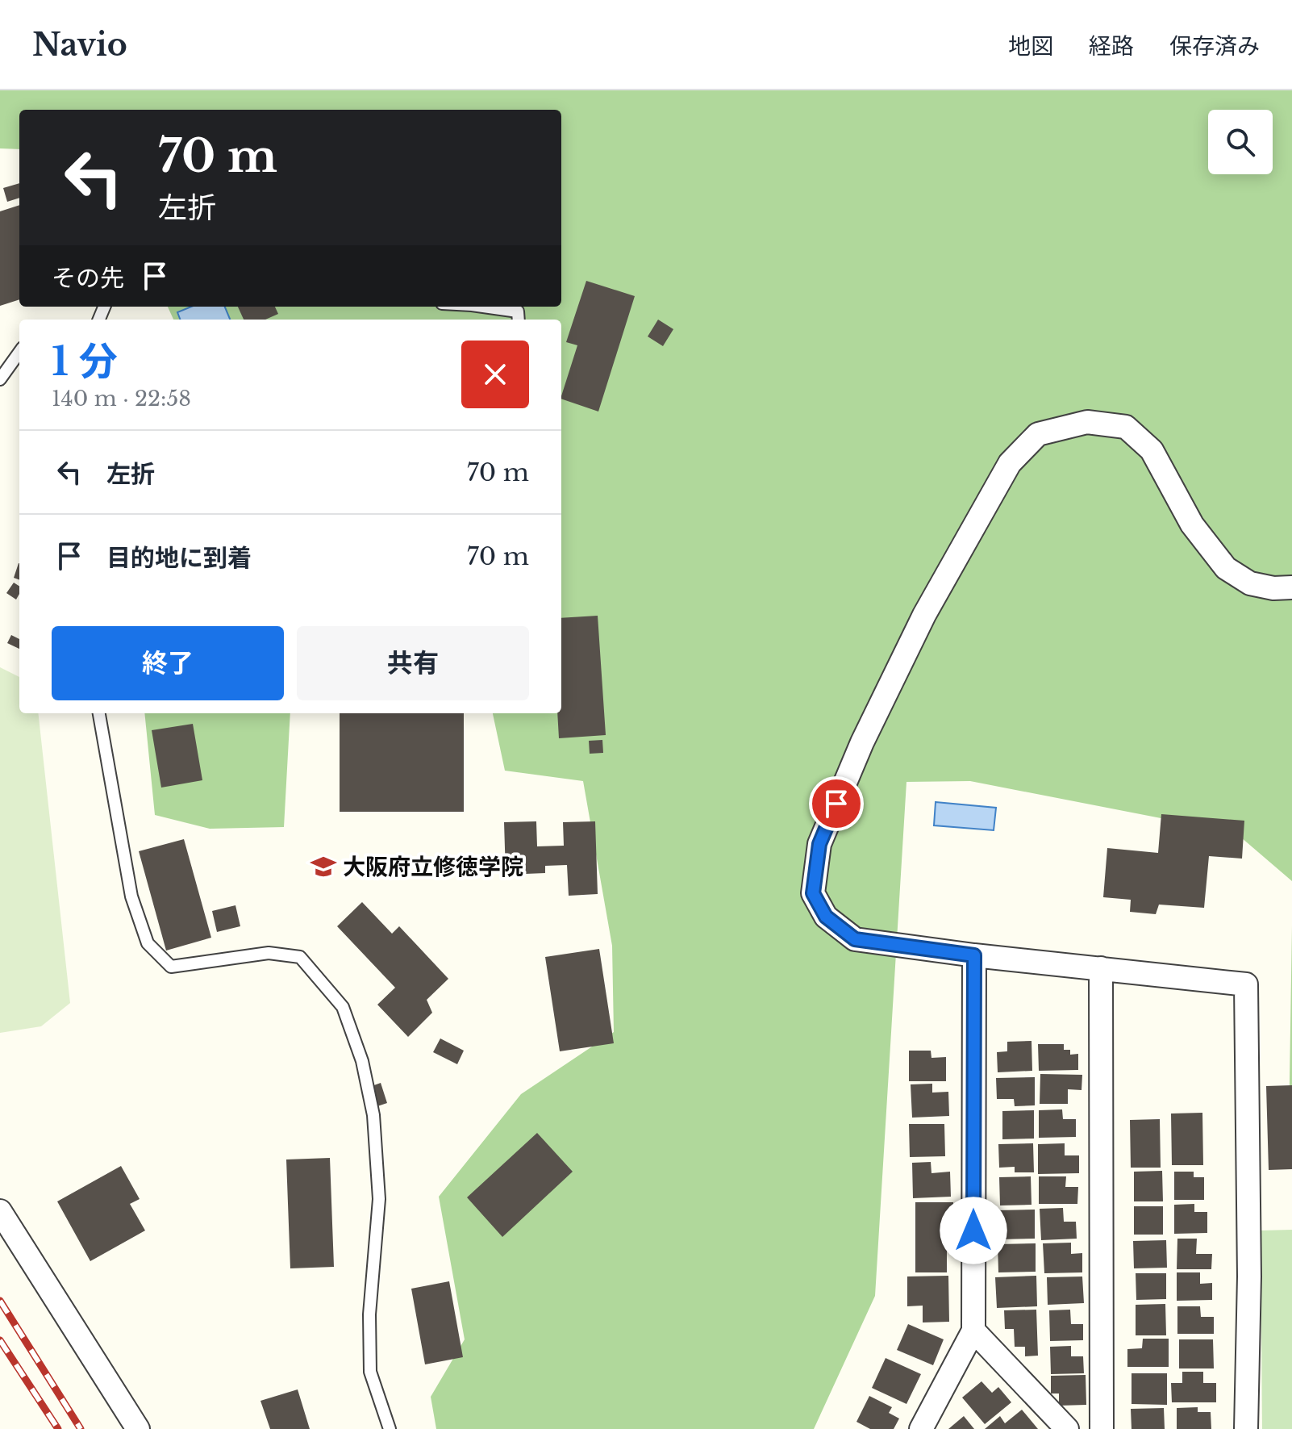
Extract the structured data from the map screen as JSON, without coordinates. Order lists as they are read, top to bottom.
{
  "places": {
    "school or university": ["大阪府立修徳学院"]
  },
  "page": {
    "header": "Navio",
    "nav": ["地図", "経路", "保存済み"],
    "turn": ["70 m", "左折"],
    "then": "その先",
    "heading": ["1 分", "140 m · 22:58"],
    "list": [
      {
        "name": "左折",
        "value": "70 m"
      },
      {
        "name": "目的地に到着",
        "value": "70 m"
      }
    ],
    "buttons": ["終了", "共有"]
  }
}
